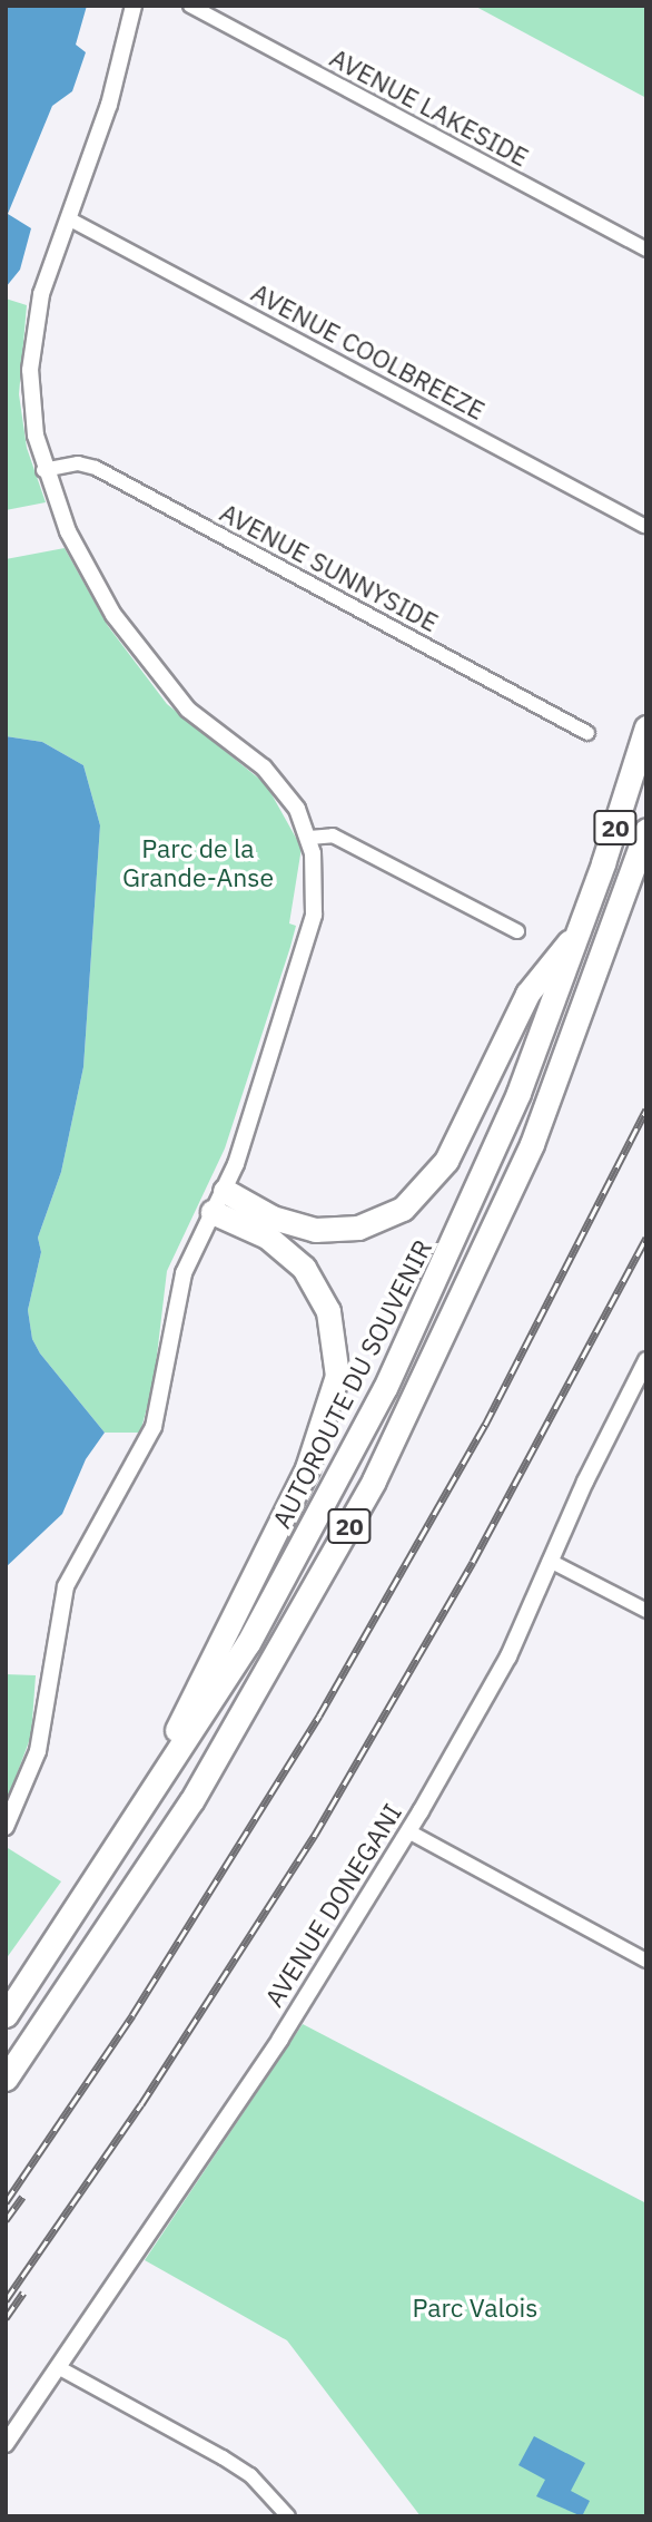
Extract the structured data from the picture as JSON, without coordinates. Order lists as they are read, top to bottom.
{
  "streets": {
    "highway": ["20", "AUTOROUTE DU SOUVENIR"],
    "street": [
      "AVENUE LAKESIDE",
      "AVENUE COOLBREEZE",
      "AVENUE SUNNYSIDE",
      "AVENUE DONEGANI"
    ]
  },
  "parks": ["Parc de la Grande-Anse", "Parc Valois"]
}
